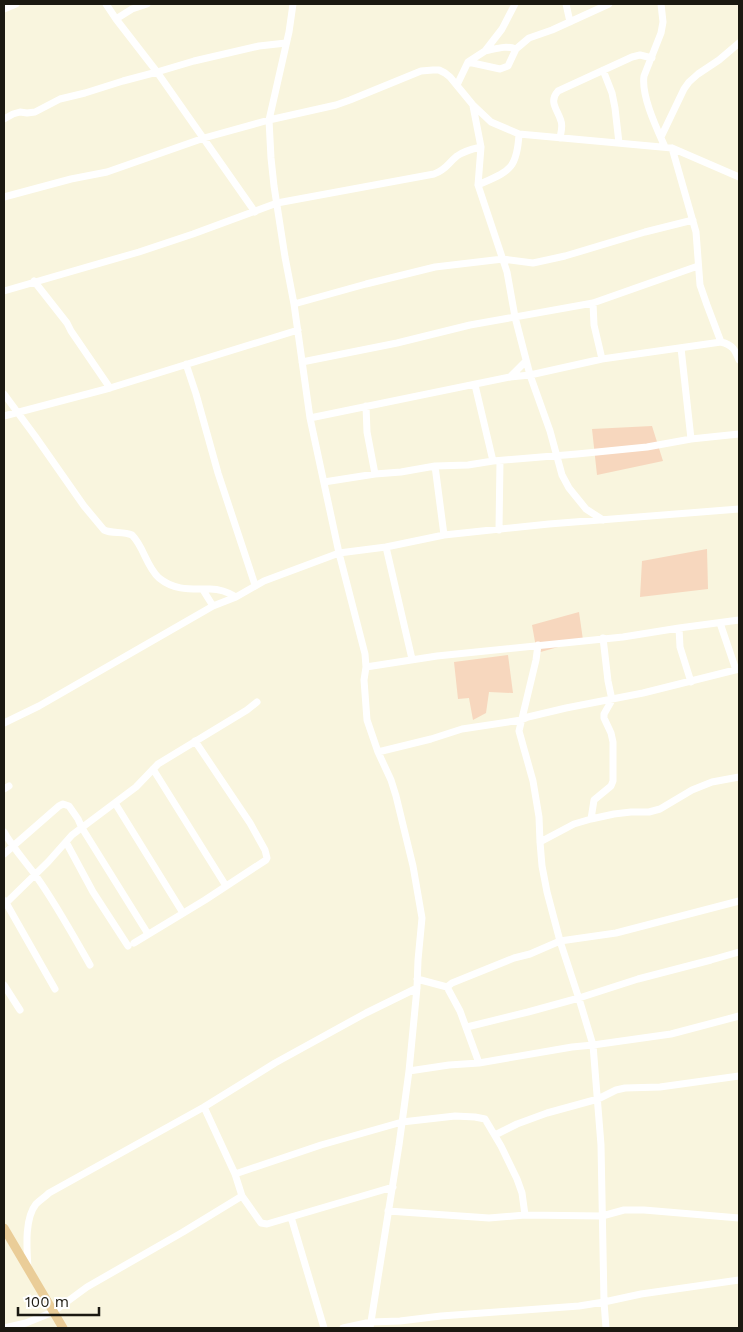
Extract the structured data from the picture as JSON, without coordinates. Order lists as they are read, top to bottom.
{
  "scale_bar": "100 m"
}
